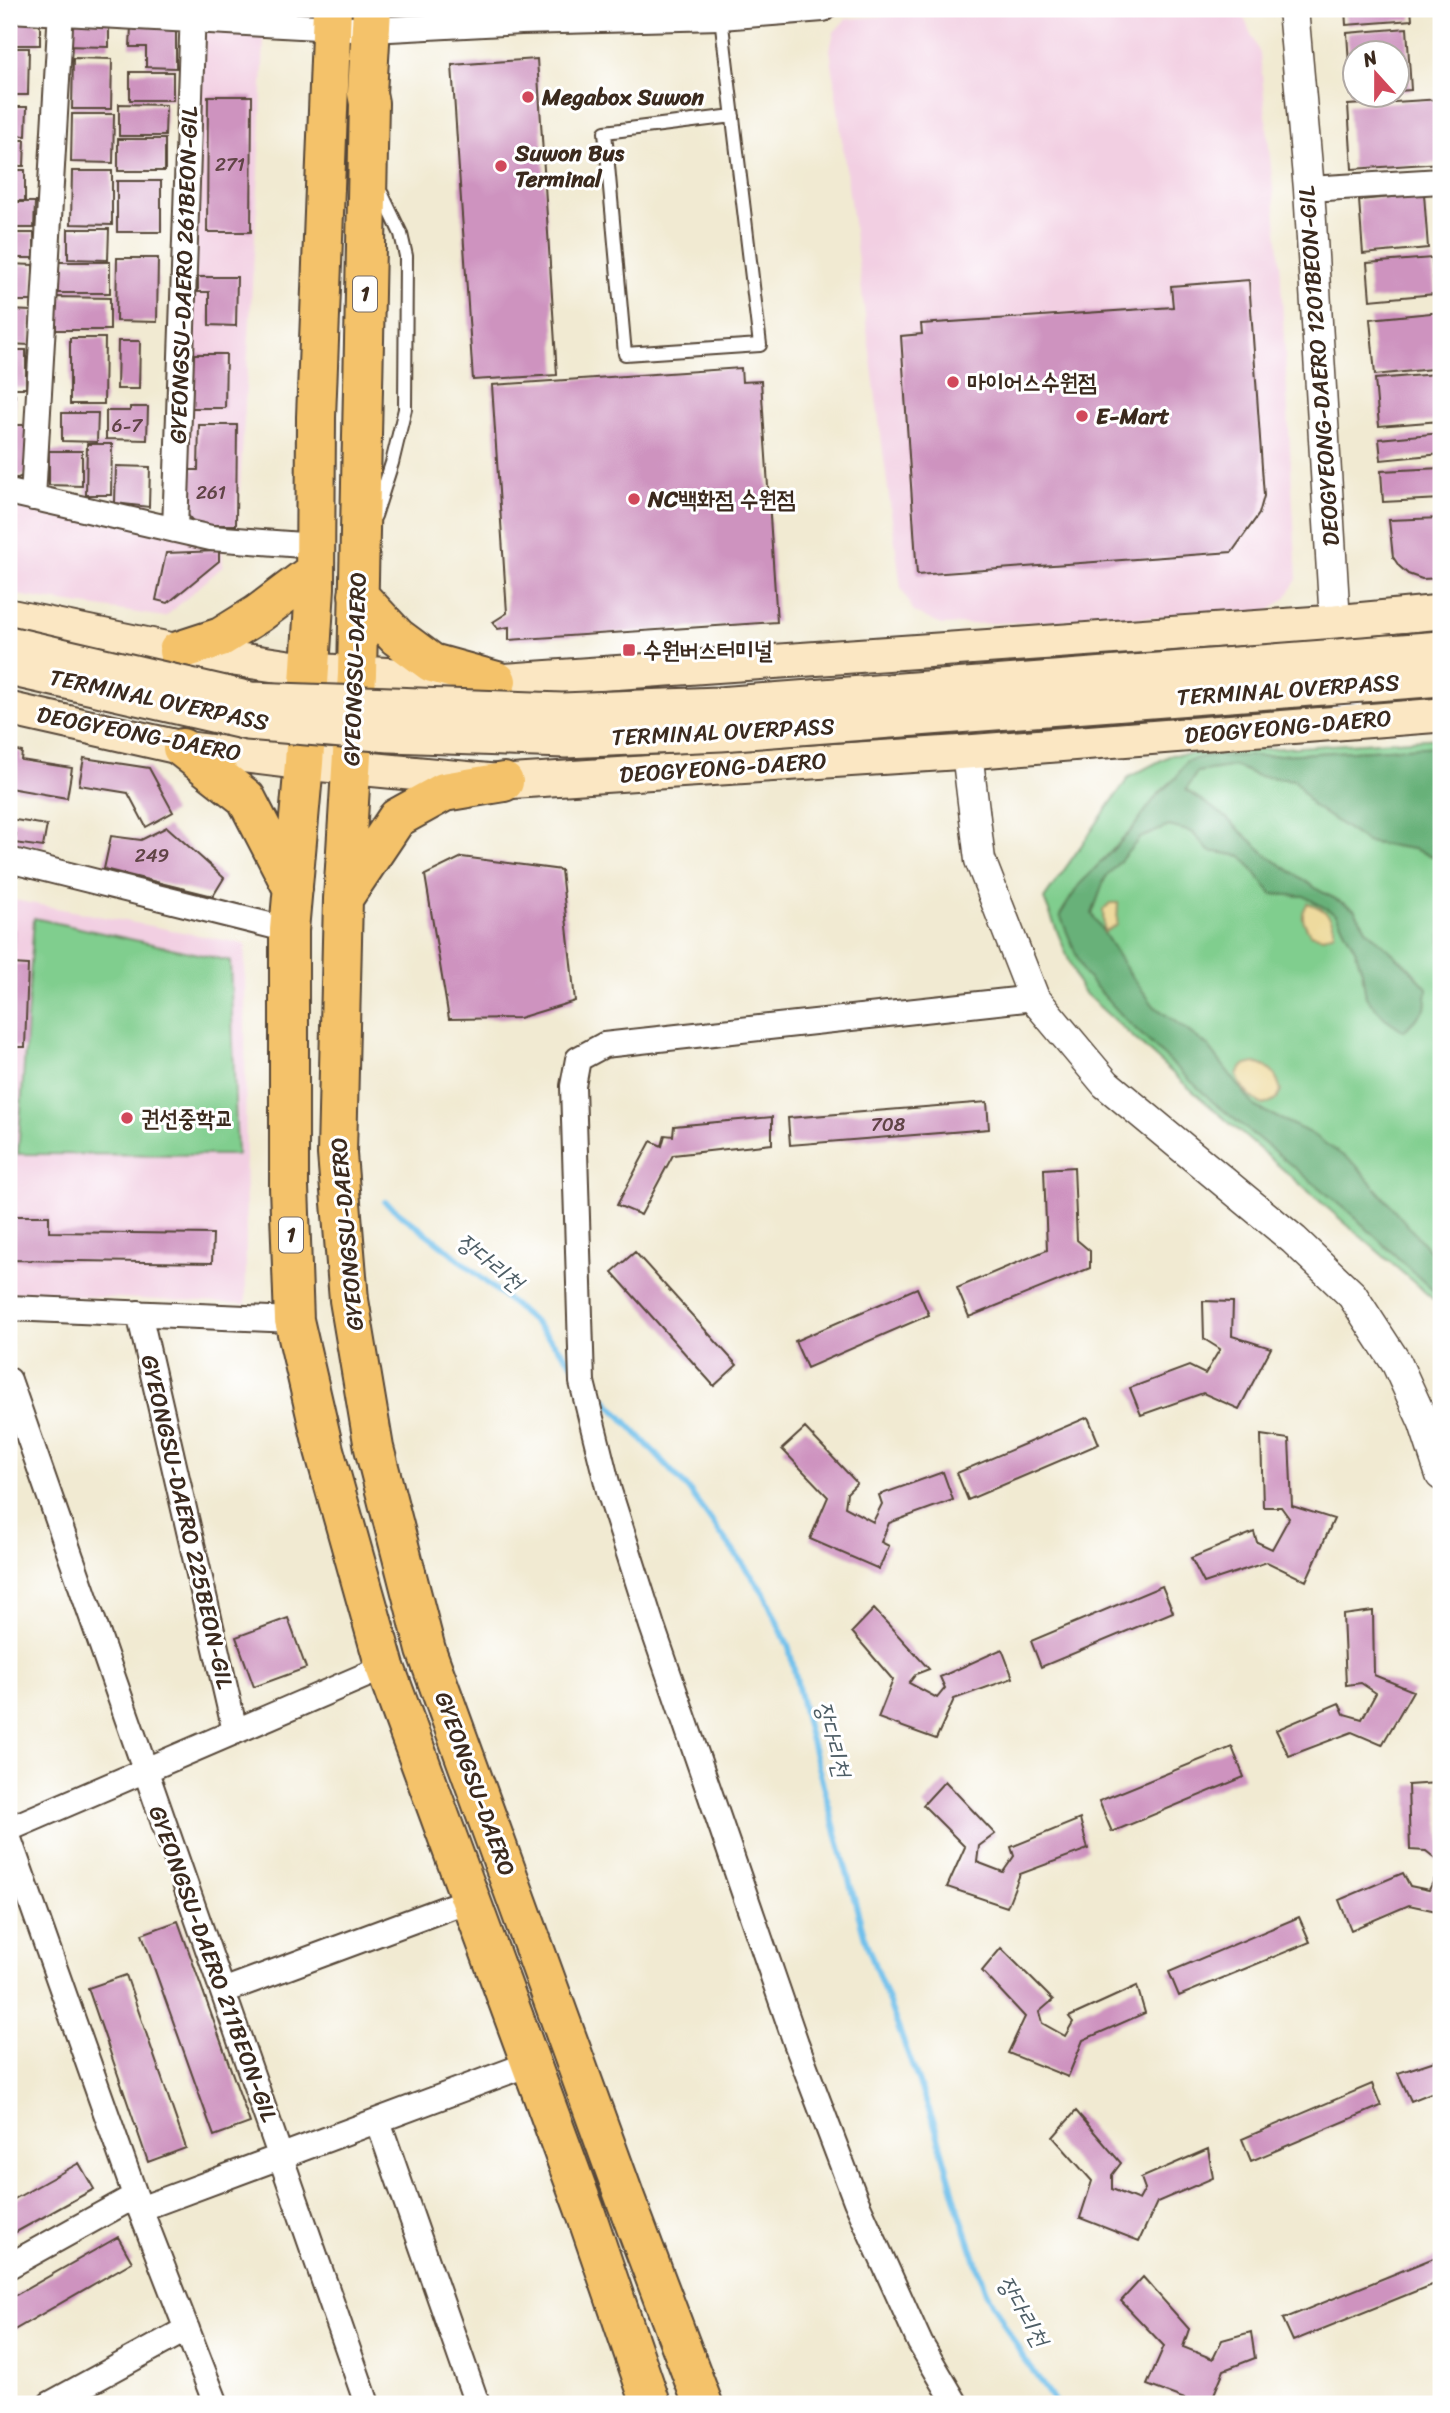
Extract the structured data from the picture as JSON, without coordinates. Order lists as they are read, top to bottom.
{
  "streets": {
    "main road": [
      "1",
      "GYEONGSU-DAERO",
      "TERMINAL OVERPASS",
      "DEOGYEONG-DAERO"
    ],
    "street": [
      "GYEONGSU-DAERO 261BEON-GIL",
      "DEOGYEONG-DAERO 1201BEON-GIL",
      "GYEONGSU-DAERO 225BEON-GIL",
      "GYEONGSU-DAERO 211BEON-GIL"
    ]
  },
  "crossings": [
    ["DEOGYEONG-DAERO 1201BEON-GIL", "DEOGYEONG-DAERO"],
    ["GYEONGSU-DAERO", "DEOGYEONG-DAERO"],
    ["GYEONGSU-DAERO", "GYEONGSU-DAERO 211BEON-GIL"]
  ],
  "water": ["장다리천"],
  "places": {
    "other": [
      "Megabox Suwon",
      "Suwon Bus Terminal",
      "마이어스수원점",
      "E-Mart",
      "NC백화점 수원점",
      "권선중학교"
    ],
    "transit": ["수원버스터미널"]
  },
  "house_numbers": [
    "271",
    "6-7",
    "261",
    "249",
    "708"
  ],
  "north": "top"
}
